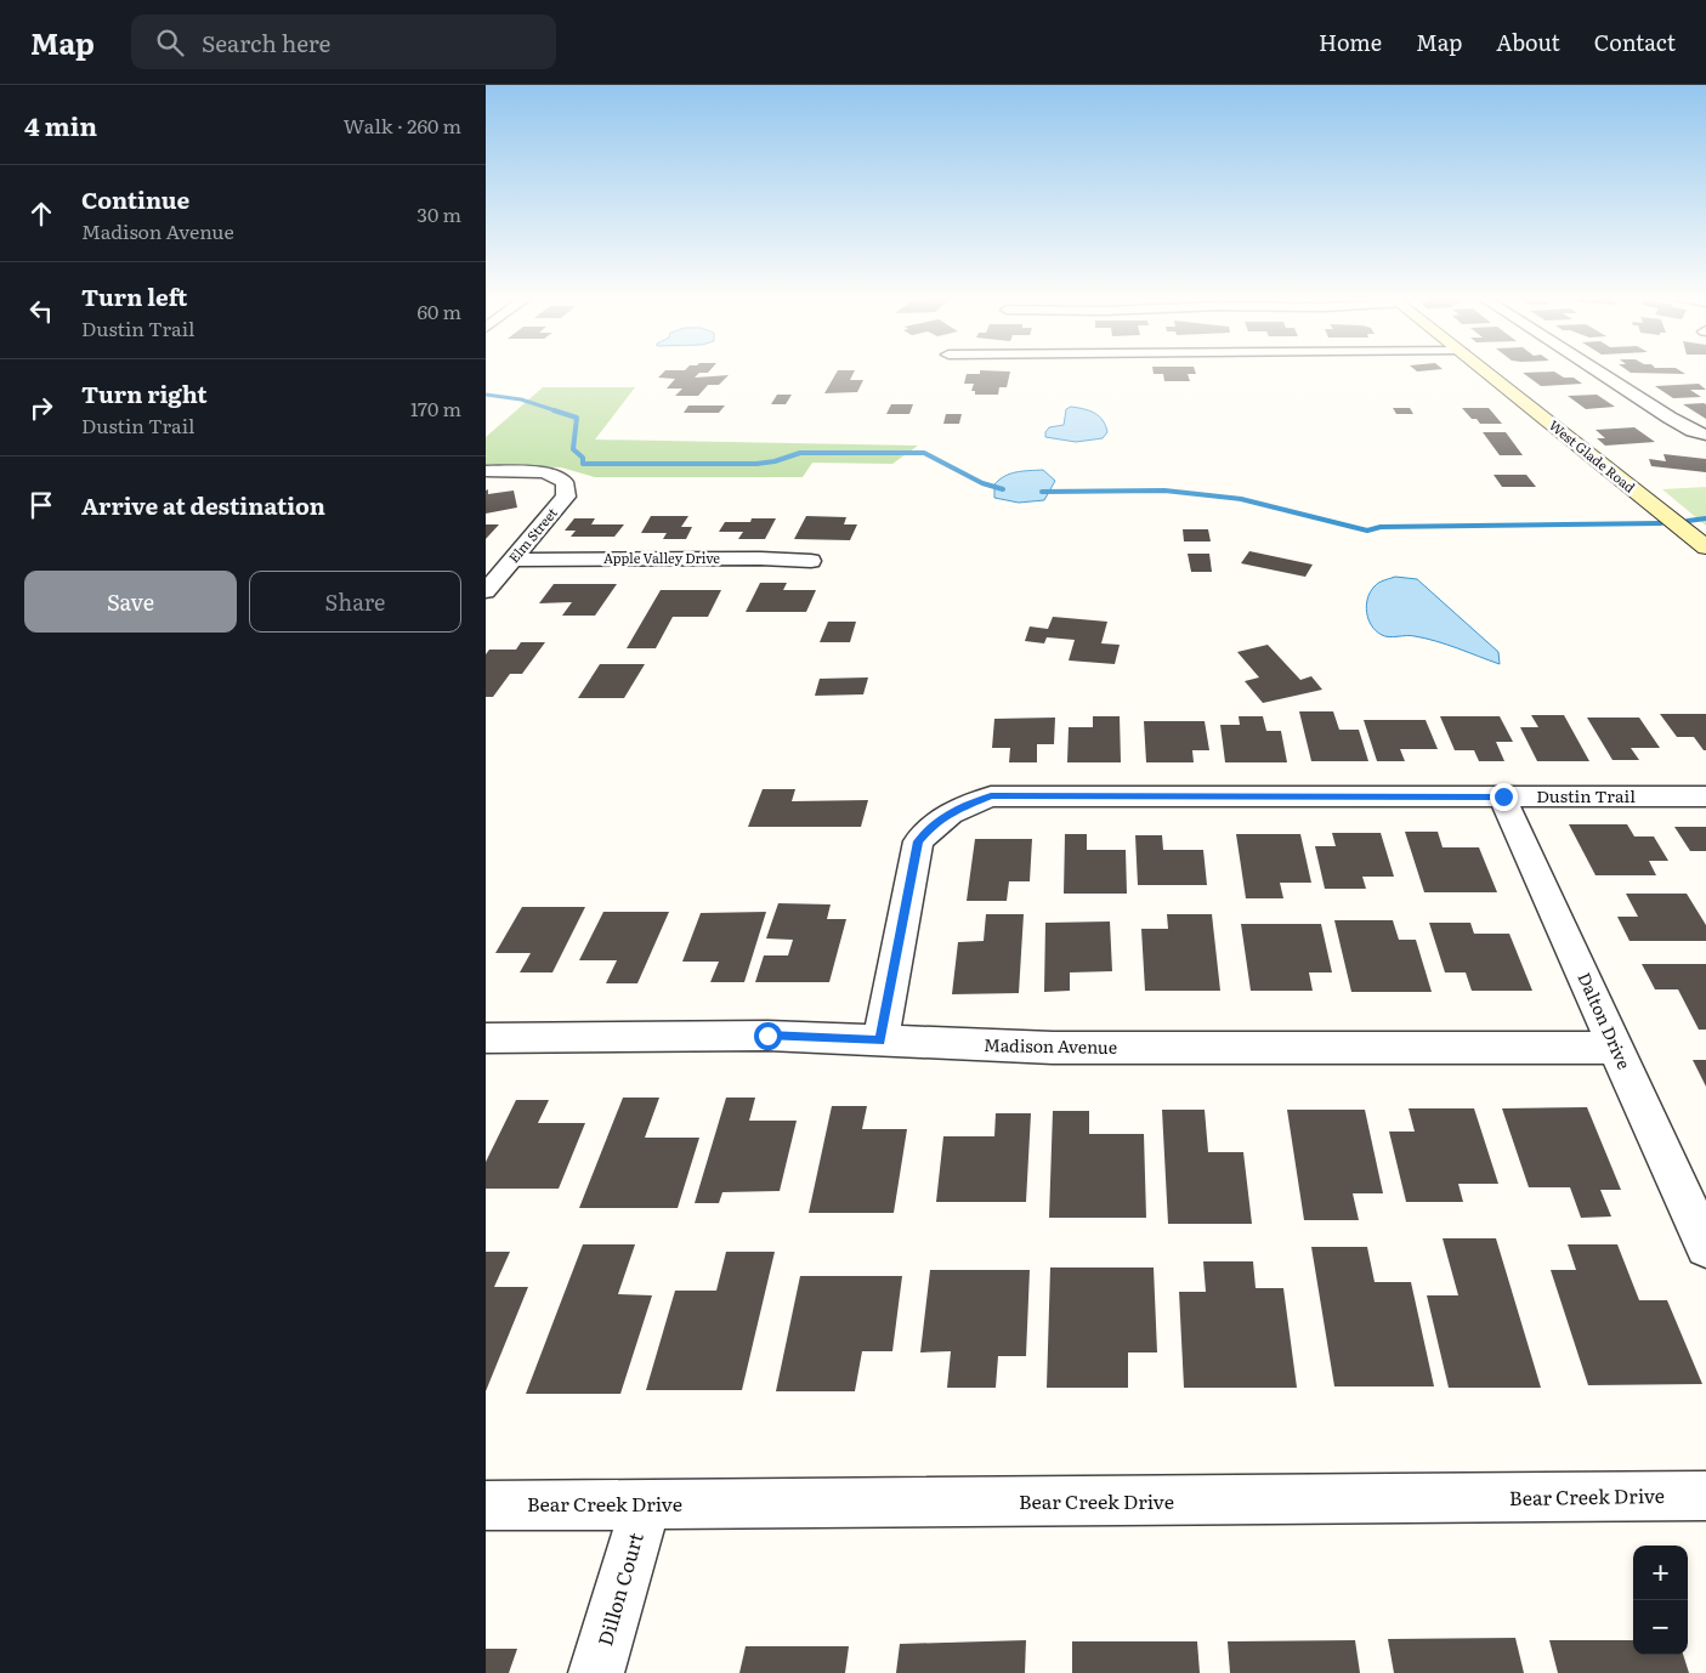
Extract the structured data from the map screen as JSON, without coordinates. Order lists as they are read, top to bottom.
{
  "streets": {
    "main road": ["West Glade Road"],
    "street": [
      "Elm Street",
      "Apple Valley Drive",
      "Dustin Trail",
      "Dalton Drive",
      "Madison Avenue",
      "Bear Creek Drive",
      "Dillon Court"
    ]
  },
  "crossings": [
    ["Elm Street", "Apple Valley Drive"],
    ["Dustin Trail", "Dalton Drive"],
    ["Dustin Trail", "Madison Avenue"],
    ["Dalton Drive", "Madison Avenue"],
    ["Bear Creek Drive", "Dillon Court"]
  ],
  "page": {
    "header": "Map",
    "search": "Search here",
    "nav": [
      "Home",
      "Map",
      "About",
      "Contact"
    ],
    "heading": ["4 min", "Walk · 260 m"],
    "list": [
      ["Continue", "Madison Avenue", "30 m"],
      ["Turn left", "Dustin Trail", "60 m"],
      ["Turn right", "Dustin Trail", "170 m"],
      "Arrive at destination"
    ],
    "buttons": ["Save", "Share"],
    "map_buttons": ["+", "−"]
  }
}
